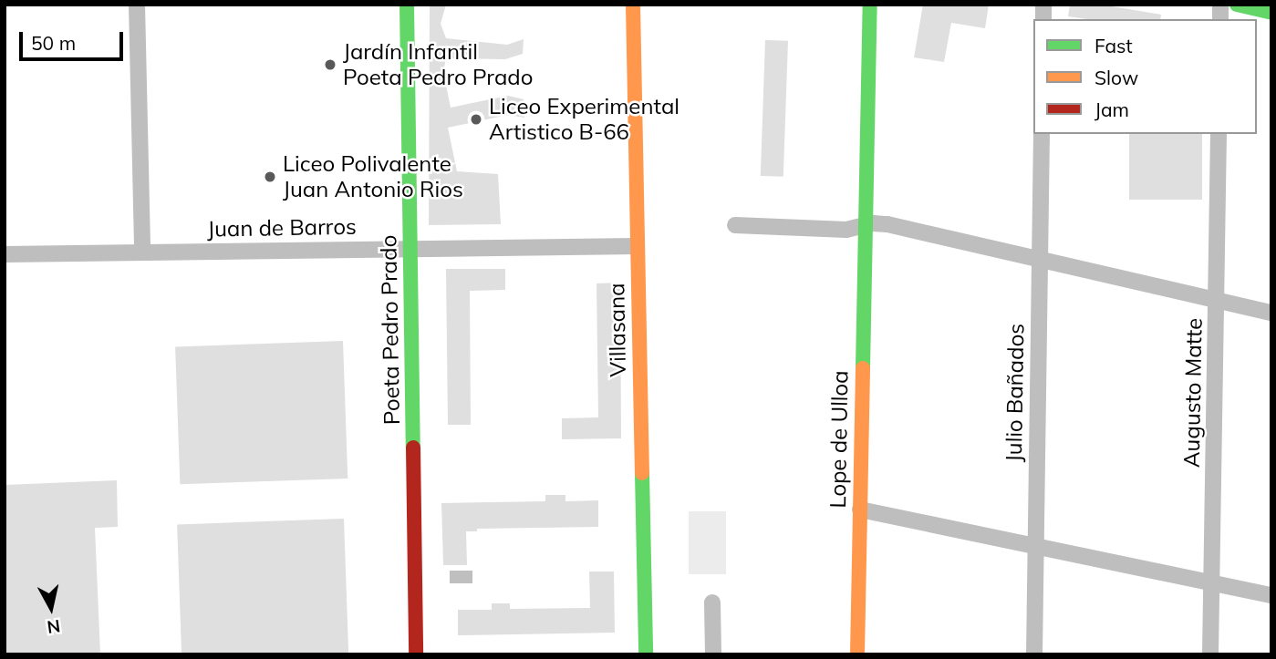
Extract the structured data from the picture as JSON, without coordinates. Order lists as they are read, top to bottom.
{
  "streets": {
    "street": [
      "Juan de Barros",
      "Poeta Pedro Prado",
      "Villasana",
      "Julio Bañados",
      "Augusto Matte",
      "Lope de Ulloa"
    ]
  },
  "crossings": [
    ["Juan de Barros", "Poeta Pedro Prado"],
    ["Juan de Barros", "Villasana"]
  ],
  "places": ["Jardín Infantil Poeta Pedro Prado", "Liceo Experimental Artistico B-66", "Liceo Polivalente Juan Antonio Rios"],
  "legend": ["Fast", "Slow", "Jam"],
  "scale_bar": "50 m",
  "north": "bottom"
}
